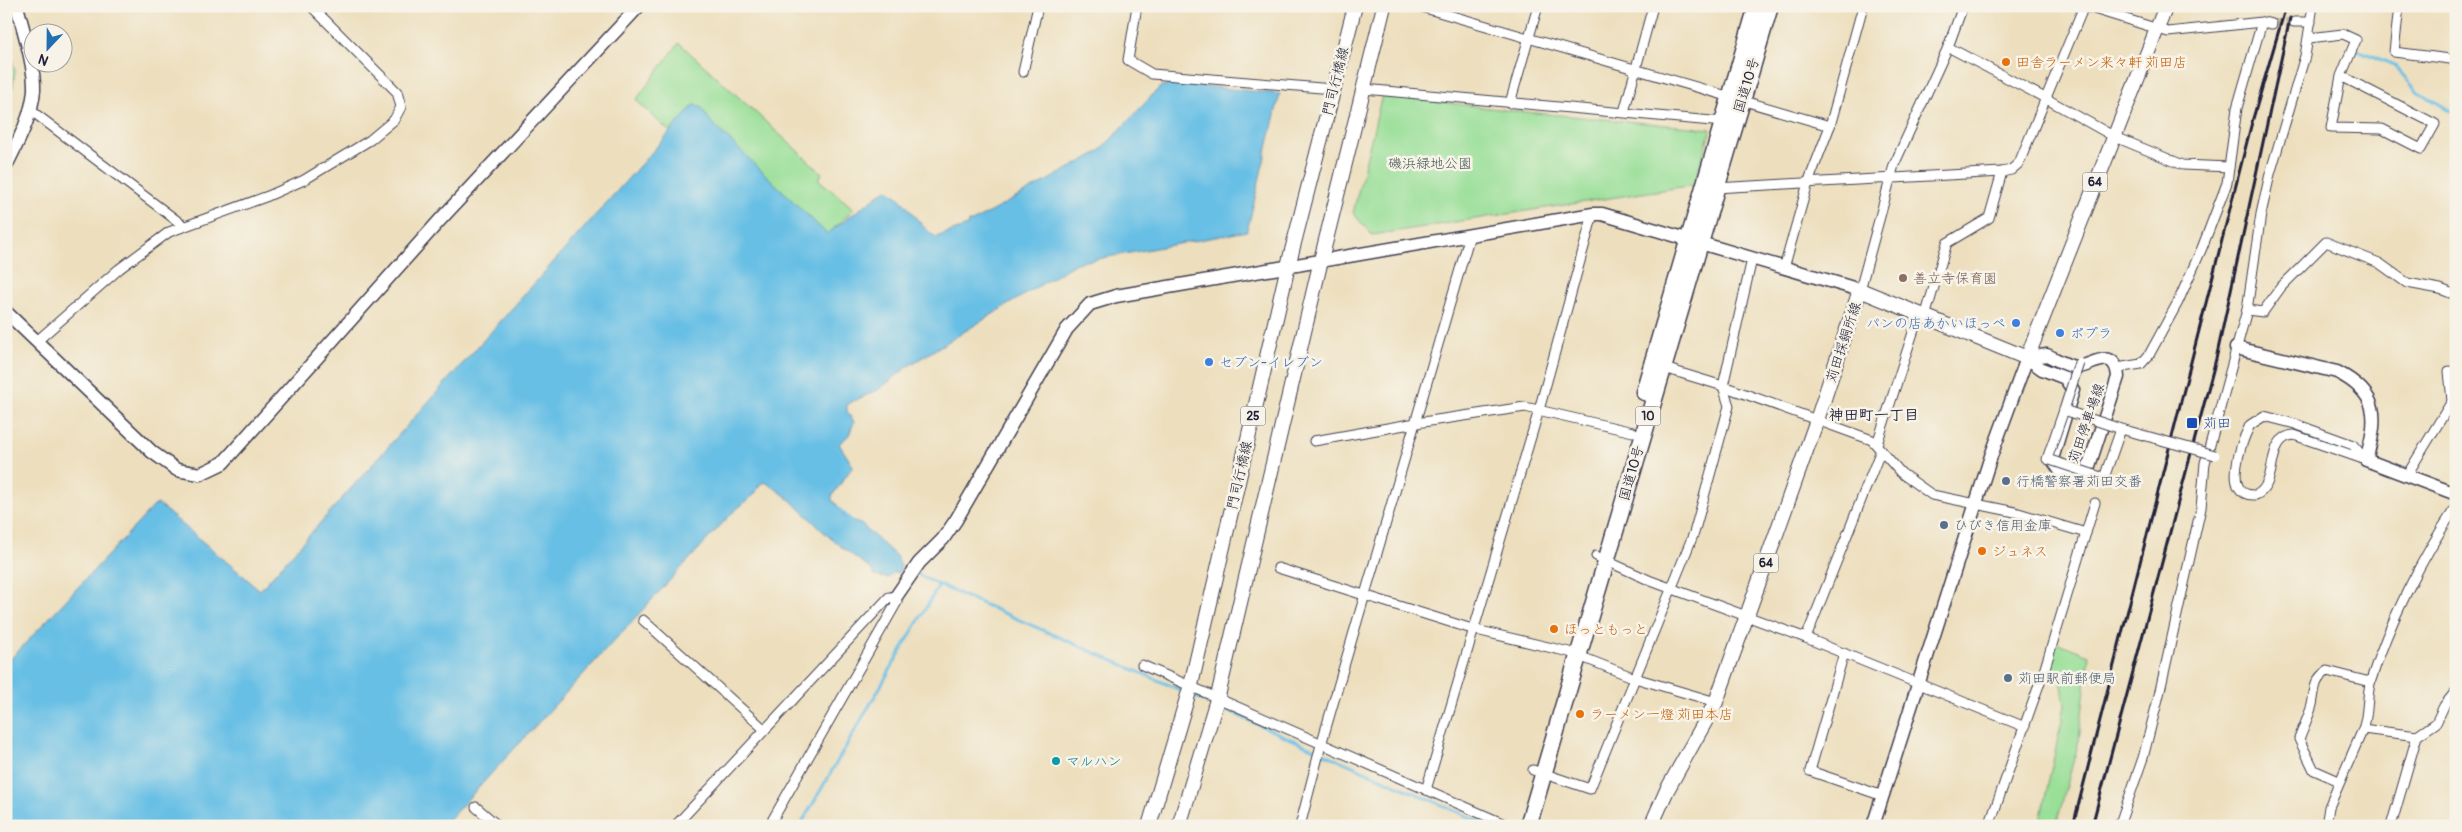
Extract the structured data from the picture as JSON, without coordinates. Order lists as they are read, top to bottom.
{
  "streets": {
    "highway": ["国道10号", "10"],
    "main road": [
      "門司行橋線",
      "64",
      "苅田採銅所線",
      "25"
    ],
    "street": ["苅田停車場線"]
  },
  "crossings": [
    ["64", "苅田採銅所線"],
    ["64", "苅田停車場線"],
    ["苅田採銅所線", "苅田停車場線"]
  ],
  "districts": ["神田町一丁目"],
  "parks": ["磯浜緑地公園"],
  "places": {
    "other": [
      "田舎ラーメン来々軒 苅田店",
      "善立寺保育園",
      "パンの店あかいほっぺ",
      "ポプラ",
      "セブン-イレブン",
      "行橋警察署苅田交番",
      "ひびき信用金庫",
      "ジュネス",
      "ほっともっと",
      "苅田駅前郵便局",
      "ラーメン一燈 苅田本店",
      "マルハン"
    ],
    "transit": ["苅田"]
  },
  "north": "bottom"
}
